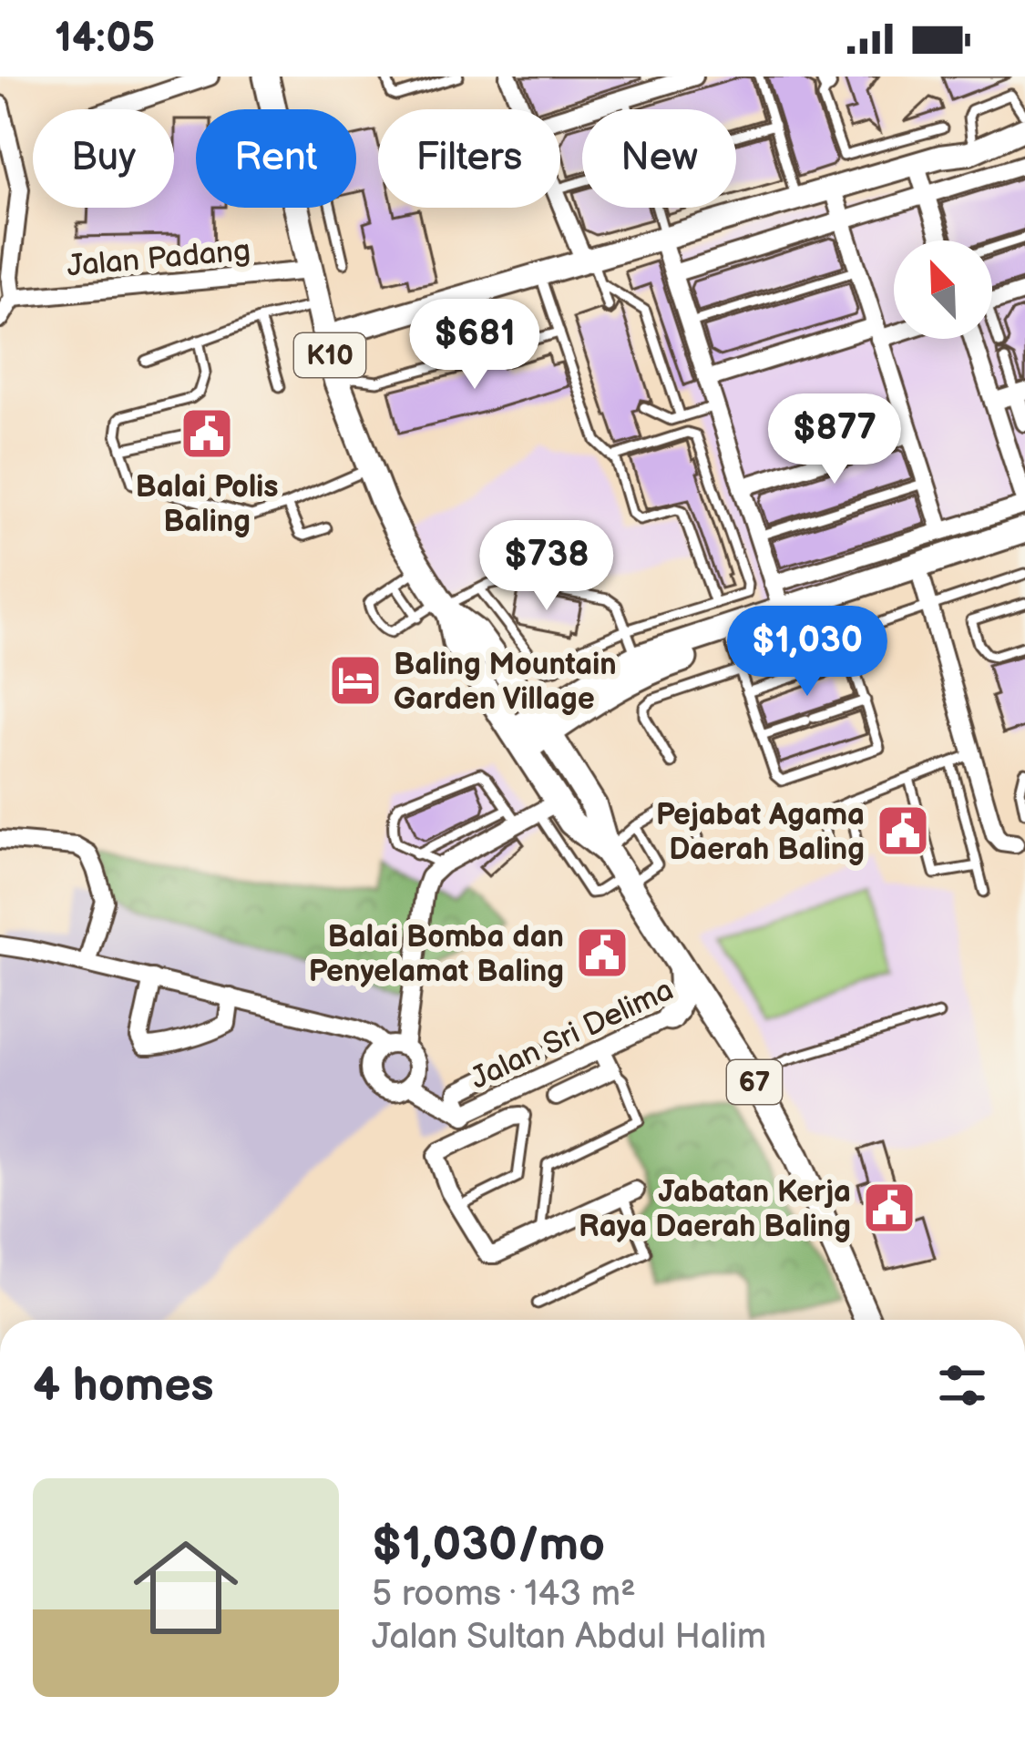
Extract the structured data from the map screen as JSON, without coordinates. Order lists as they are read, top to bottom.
{
  "streets": {
    "main road": ["K10", "67"],
    "street": ["Jalan Padang", "Jalan Sri Delima"]
  },
  "crossings": [
    ["Jalan Padang", "K10"],
    ["K10", "67"],
    ["Jalan Sri Delima", "67"]
  ],
  "places": {
    "public building": [
      "Balai Polis Baling",
      "Pejabat Agama Daerah Baling",
      "Balai Bomba dan Penyelamat Baling",
      "Jabatan Kerja Raya Daerah Baling"
    ],
    "hotel": ["Baling Mountain Garden Village"]
  },
  "north": "top left",
  "page": {
    "status": "14:05",
    "chip": [
      "Buy",
      "Rent",
      "Filters",
      "New"
    ],
    "price": [
      "$681",
      "$877",
      "$738",
      "$1,030"
    ],
    "heading": "4 homes",
    "list": [
      {
        "name": "$1,030/mo",
        "note": "5 rooms · 143 m² · Jalan Sultan Abdul Halim"
      }
    ]
  }
}
